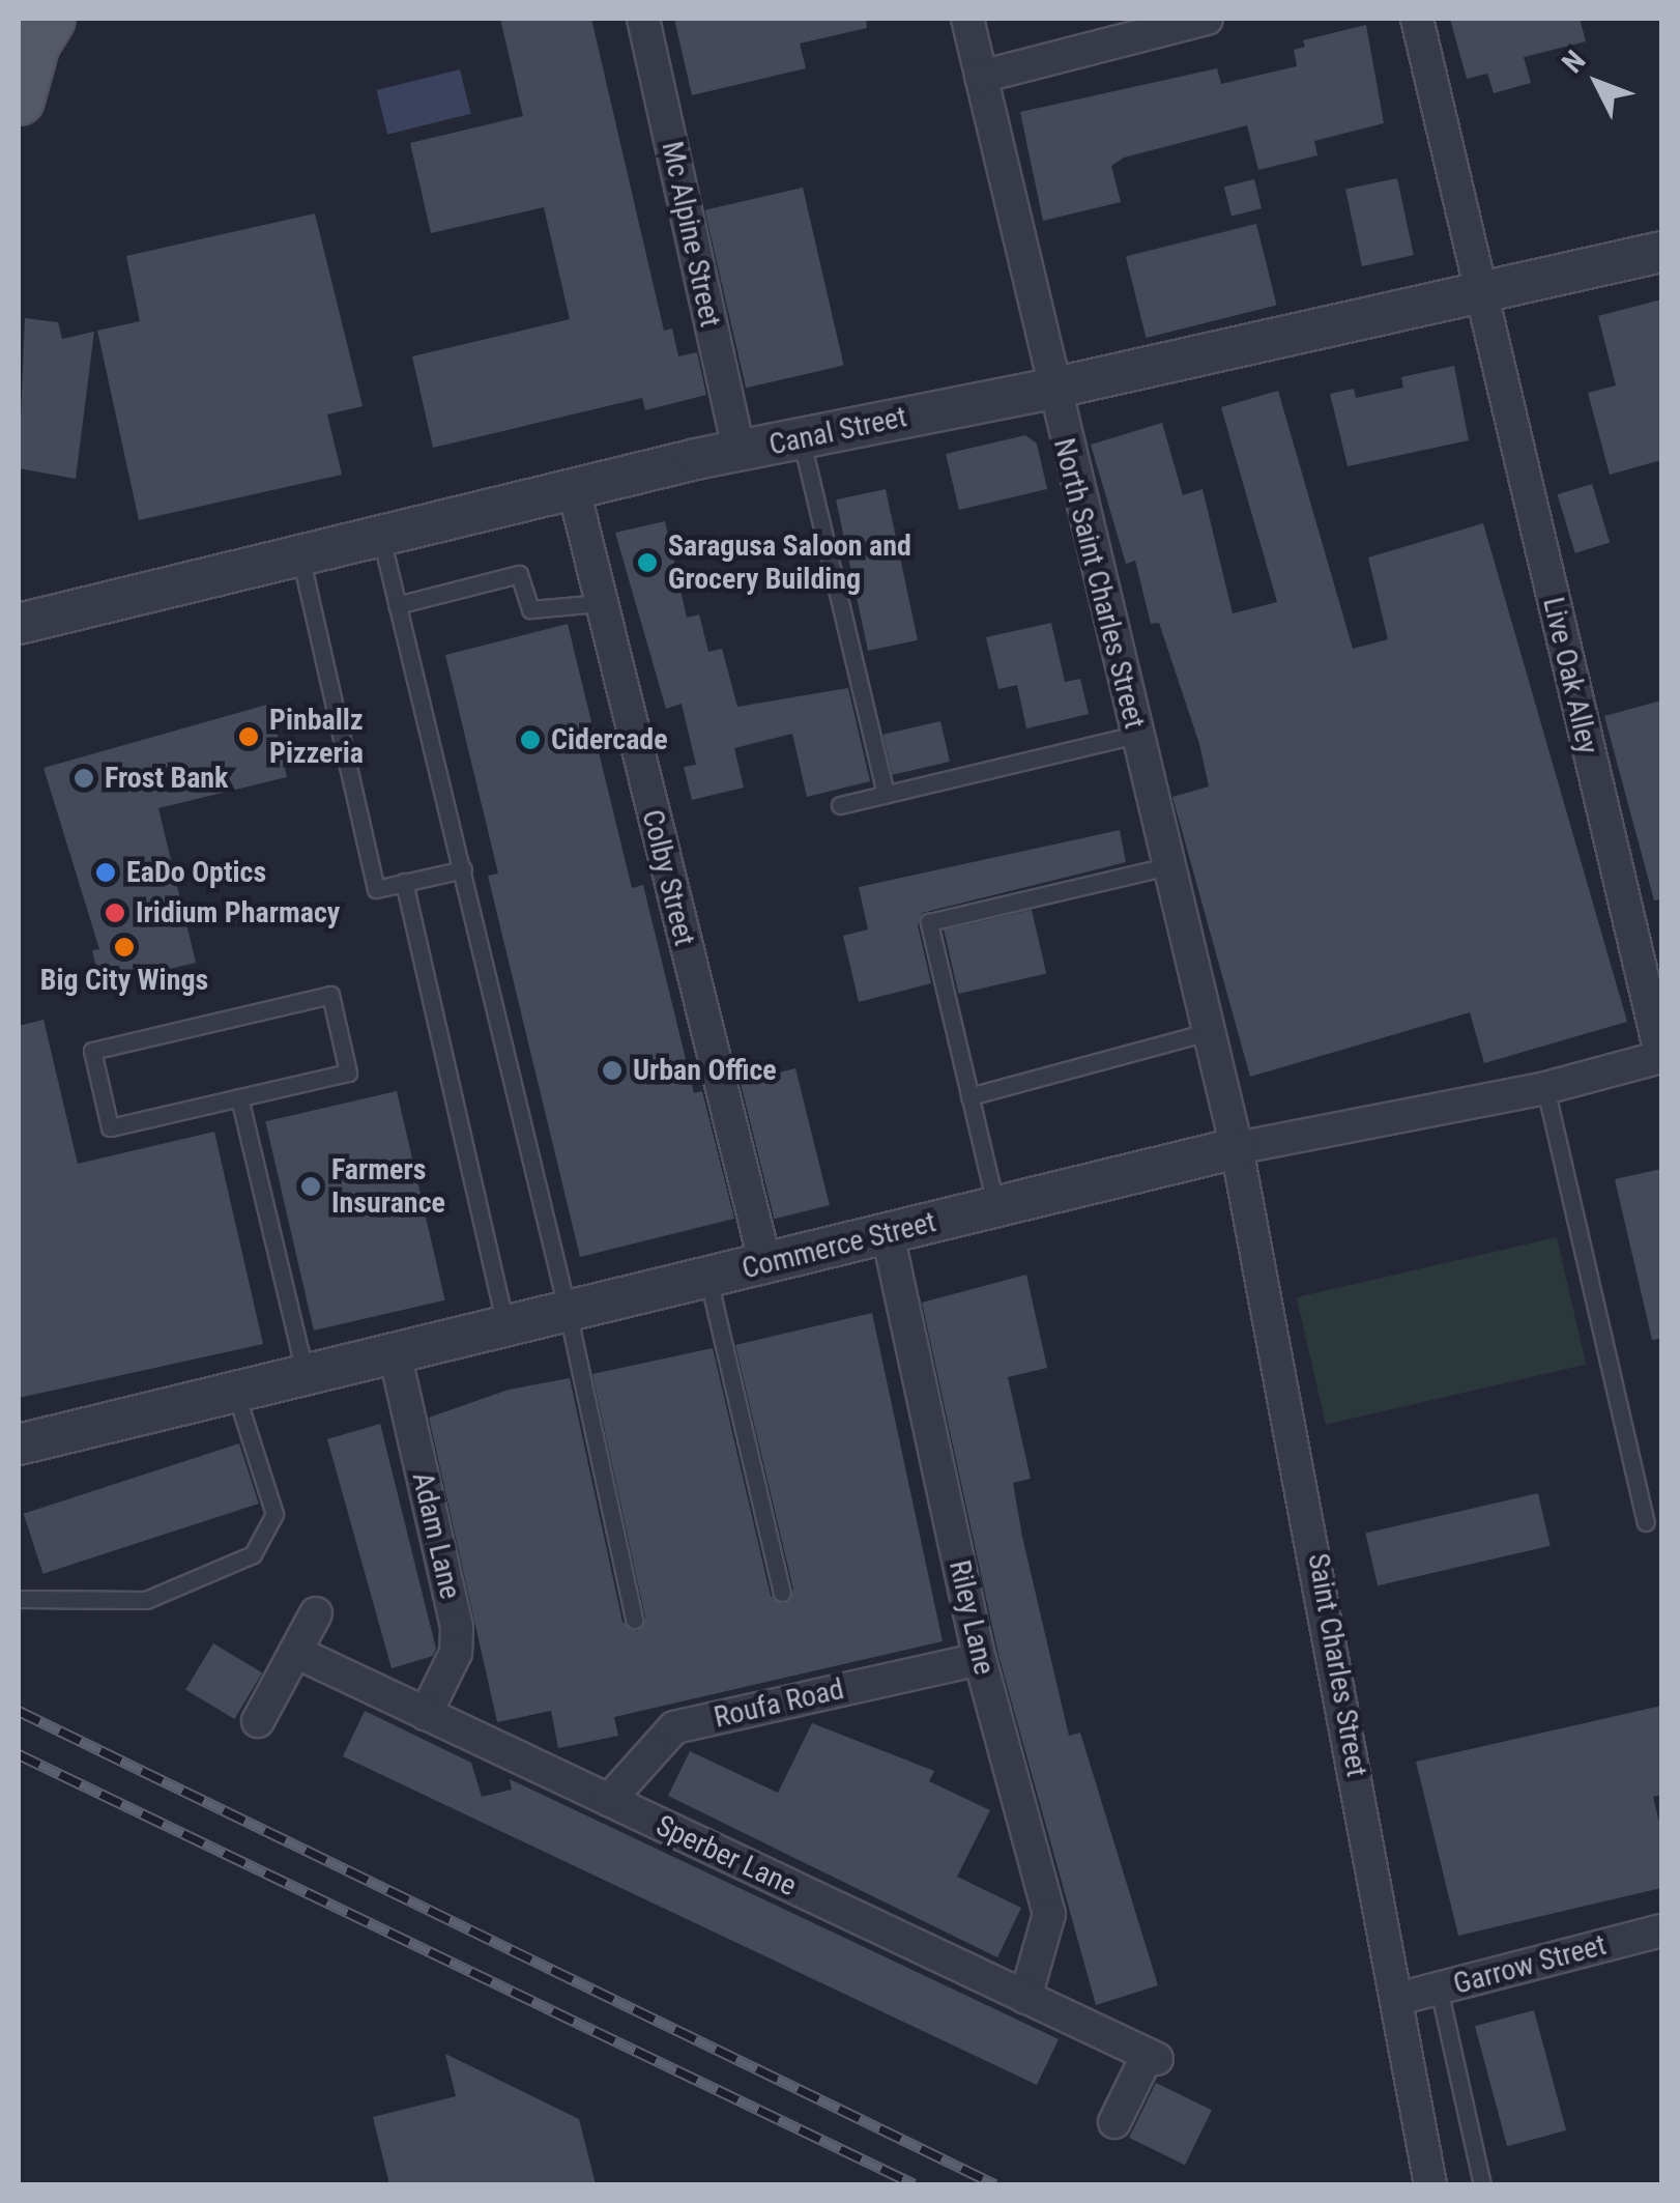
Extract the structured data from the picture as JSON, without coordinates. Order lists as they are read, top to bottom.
{
  "streets": {
    "street": [
      "Mc Alpine Street",
      "Canal Street",
      "North Saint Charles Street",
      "Live Oak Alley",
      "Colby Street",
      "Commerce Street",
      "Adam Lane",
      "Riley Lane",
      "Saint Charles Street",
      "Roufa Road",
      "Sperber Lane",
      "Garrow Street"
    ]
  },
  "crossings": [
    ["Mc Alpine Street", "Canal Street"],
    ["Canal Street", "North Saint Charles Street"],
    ["Canal Street", "Live Oak Alley"],
    ["Canal Street", "Colby Street"],
    ["North Saint Charles Street", "Commerce Street"],
    ["North Saint Charles Street", "Saint Charles Street"],
    ["Live Oak Alley", "Commerce Street"],
    ["Colby Street", "Commerce Street"],
    ["Commerce Street", "Adam Lane"],
    ["Commerce Street", "Riley Lane"],
    ["Commerce Street", "Saint Charles Street"],
    ["Adam Lane", "Sperber Lane"],
    ["Riley Lane", "Roufa Road"],
    ["Riley Lane", "Sperber Lane"],
    ["Saint Charles Street", "Garrow Street"],
    ["Roufa Road", "Sperber Lane"]
  ],
  "places": [
    "Saragusa Saloon and Grocery Building",
    "Pinballz Pizzeria",
    "Cidercade",
    "Frost Bank",
    "EaDo Optics",
    "Iridium Pharmacy",
    "Big City Wings",
    "Urban Office",
    "Farmers Insurance"
  ],
  "north": "top left"
}
